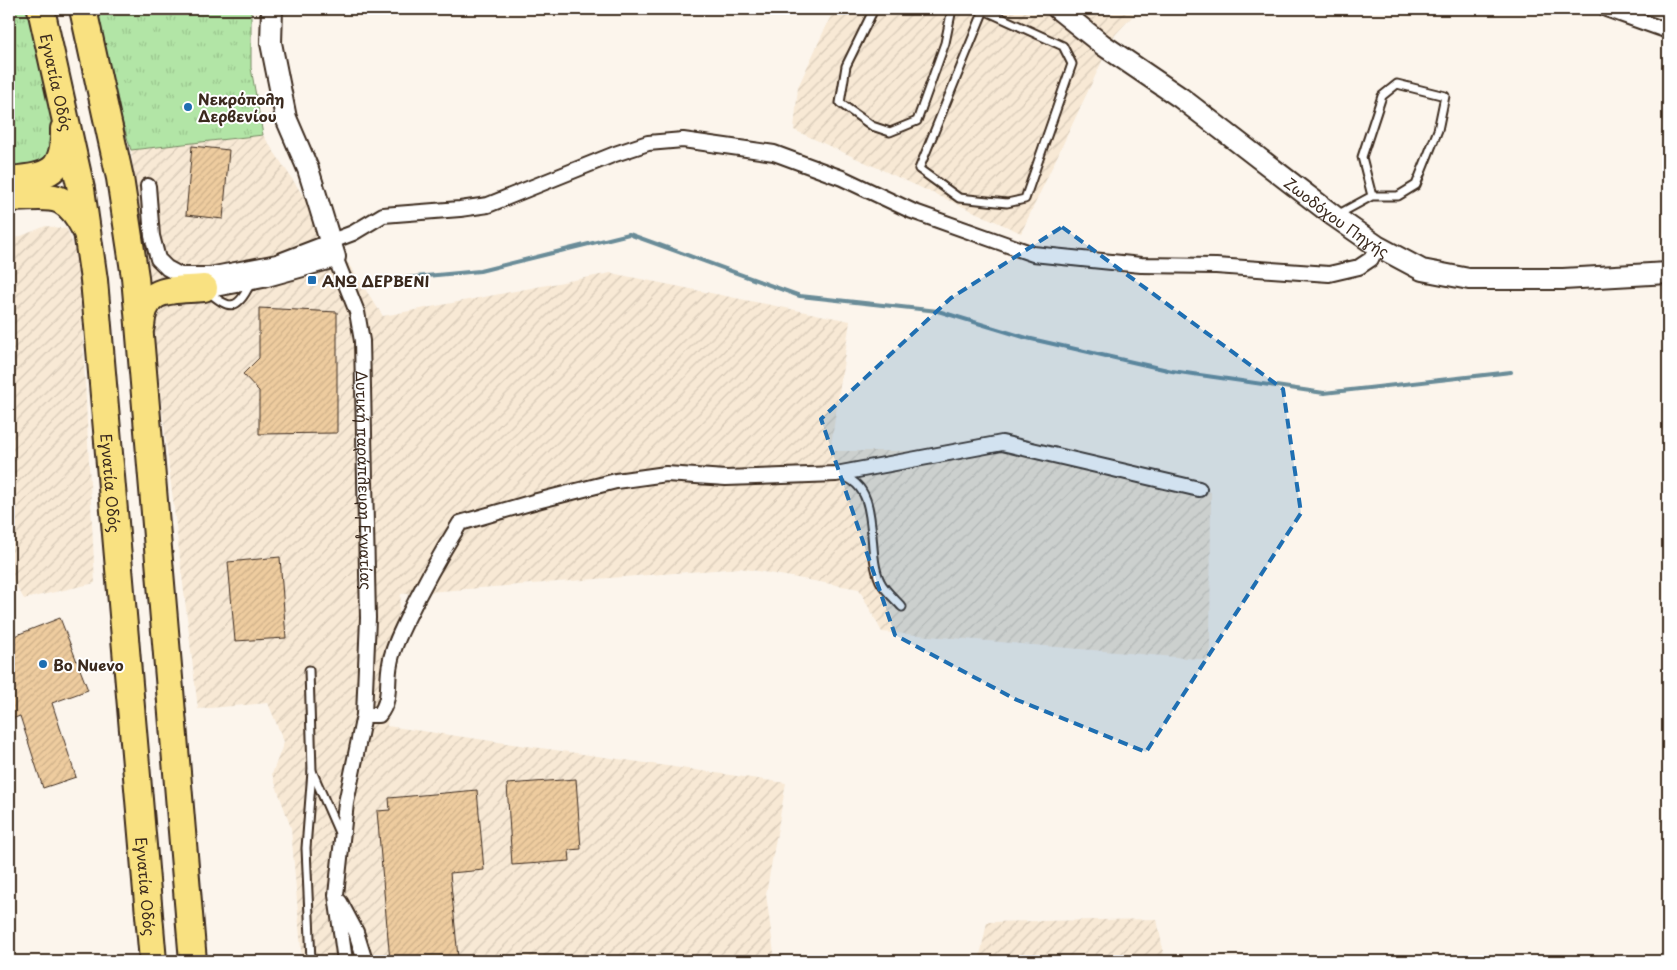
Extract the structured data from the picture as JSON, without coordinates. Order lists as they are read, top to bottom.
{
  "streets": {
    "highway": ["Εγνατία Οδός"],
    "street": ["Ζωοδόχου Πηγής", "Δυτική παράπλευρη Εγνατίας"]
  },
  "places": {
    "other": ["Νεκρόπολη Δερβενίου", "Bo Nuevo"],
    "transit": ["ΑΝΩ ΔΕΡΒΕΝΙ"]
  }
}
